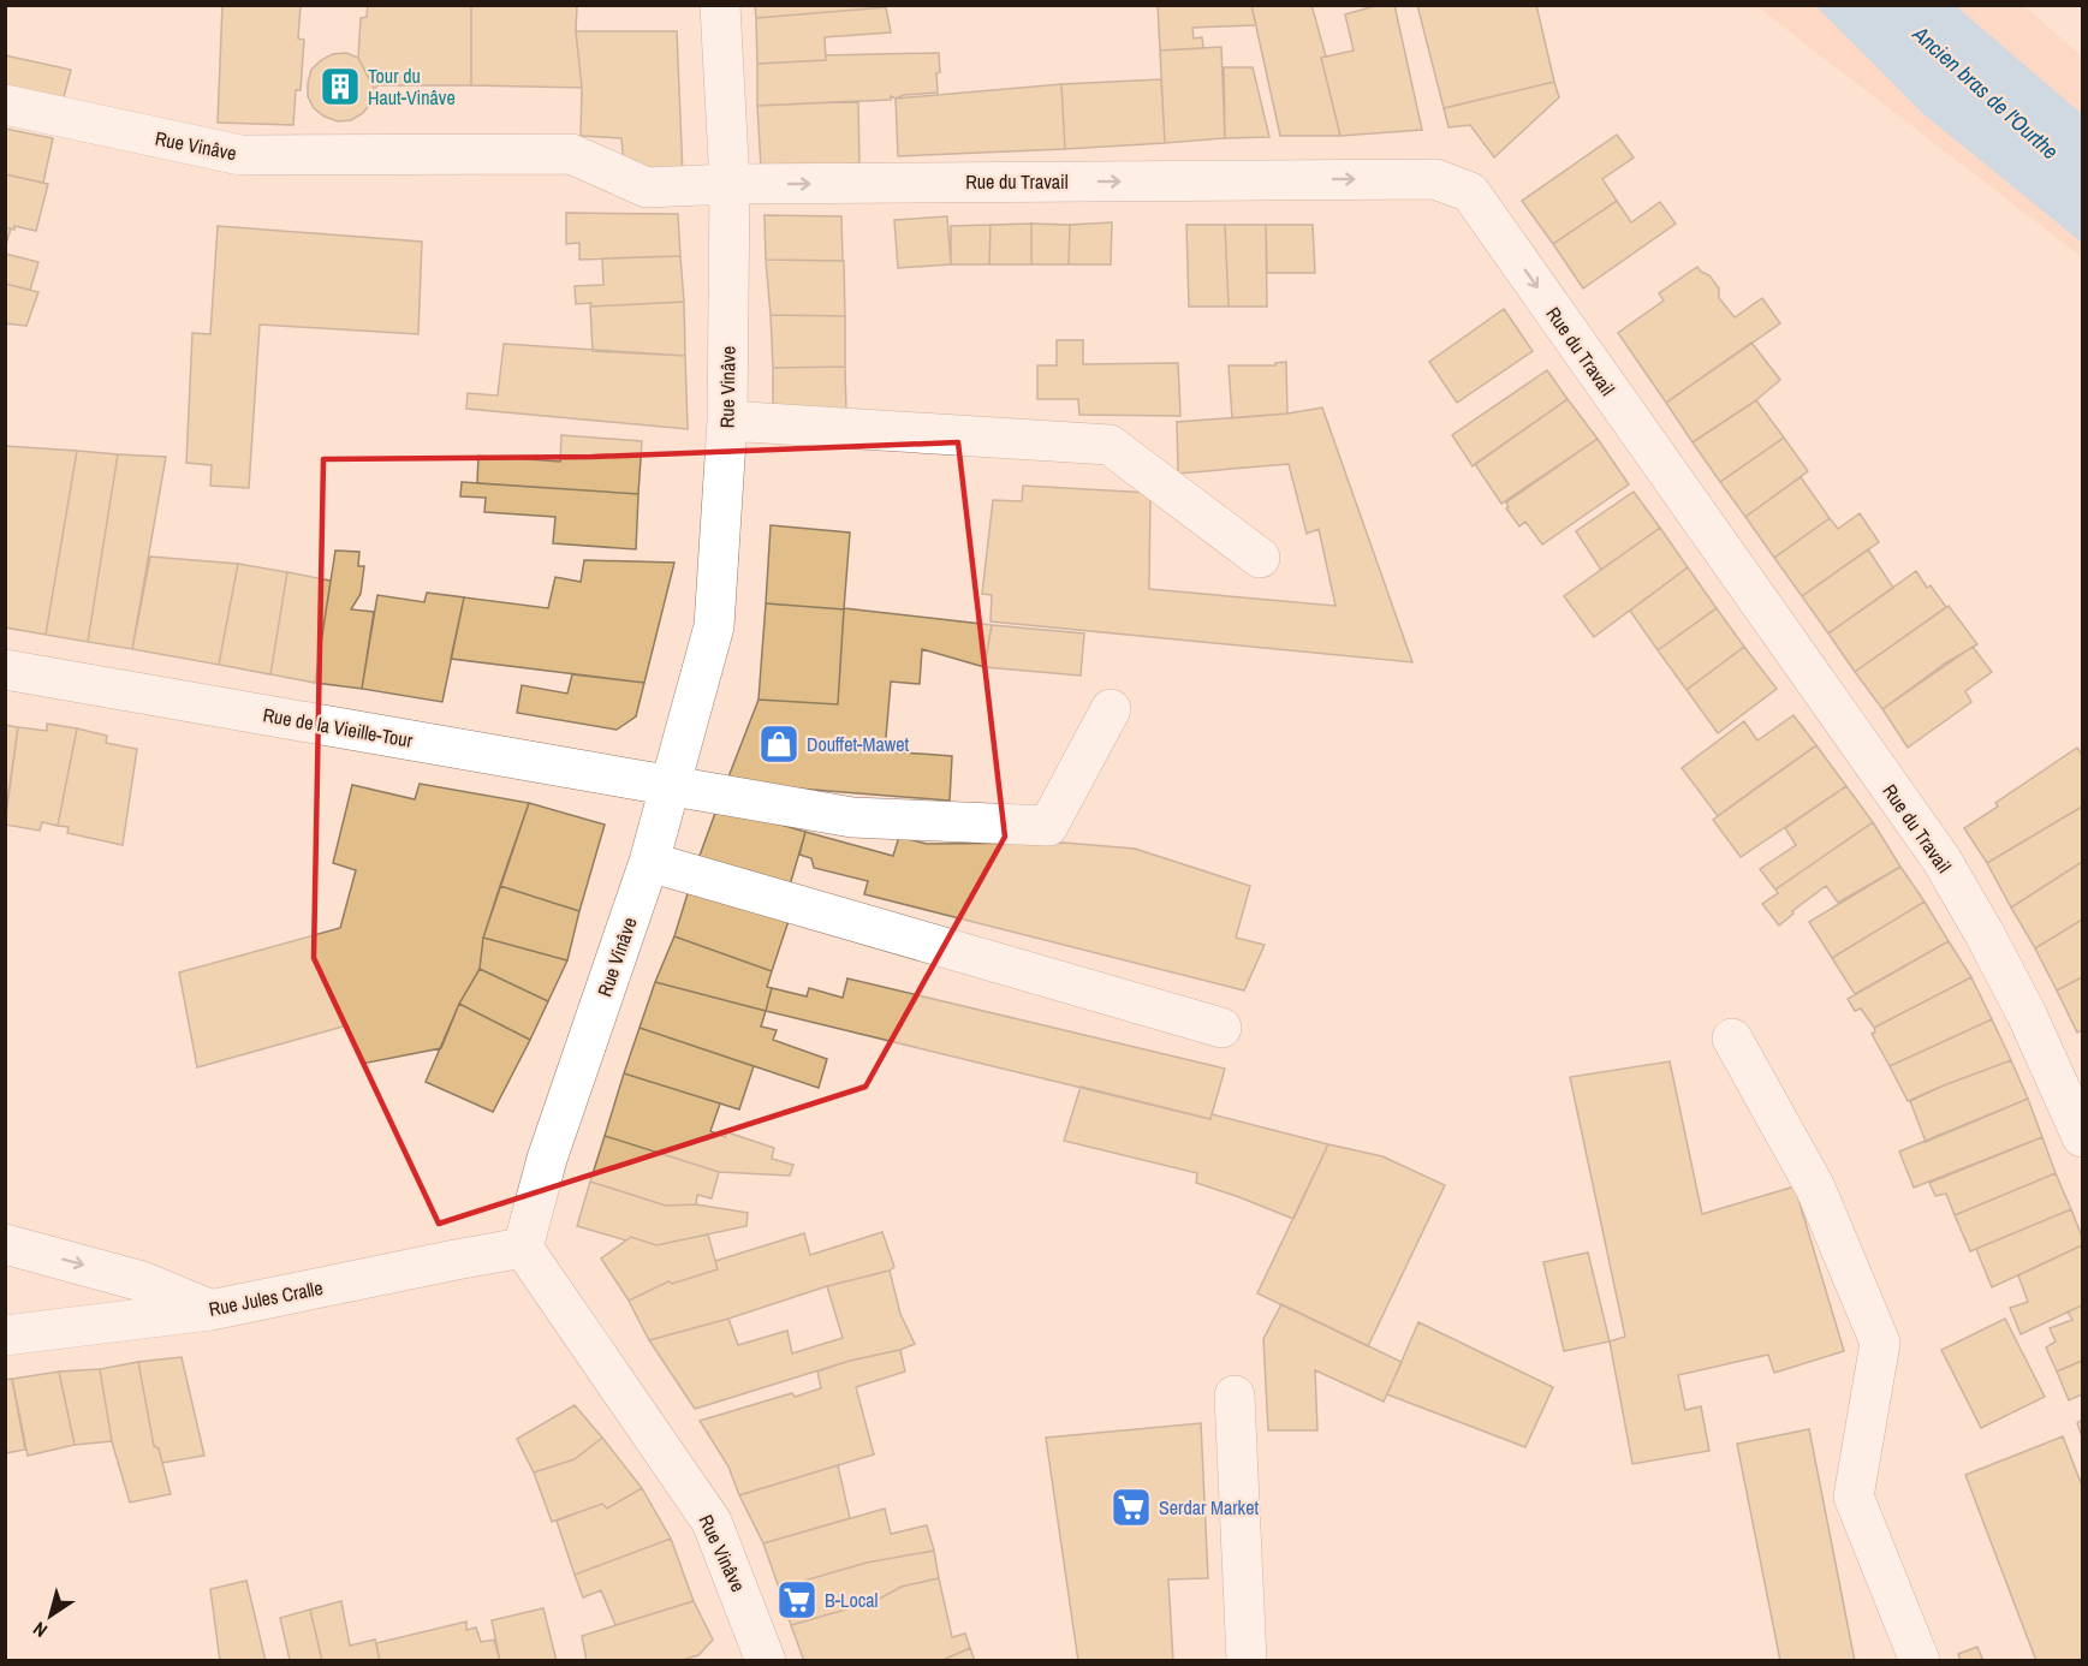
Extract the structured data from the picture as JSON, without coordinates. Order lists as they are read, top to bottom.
{
  "streets": {
    "street": [
      "Rue Vinâve",
      "Rue du Travail",
      "Rue de la Vieille-Tour",
      "Rue Jules Cralle"
    ]
  },
  "crossings": [
    ["Rue Vinâve", "Rue du Travail"],
    ["Rue Vinâve", "Rue de la Vieille-Tour"],
    ["Rue Vinâve", "Rue Jules Cralle"]
  ],
  "one_way": ["Rue du Travail"],
  "water": ["Ancien bras de l'Ourthe"],
  "places": {
    "building": ["Tour du Haut-Vinâve"],
    "shop": ["Douffet-Mawet"],
    "supermarket": ["Serdar Market", "B-Local"]
  },
  "north": "bottom left"
}
